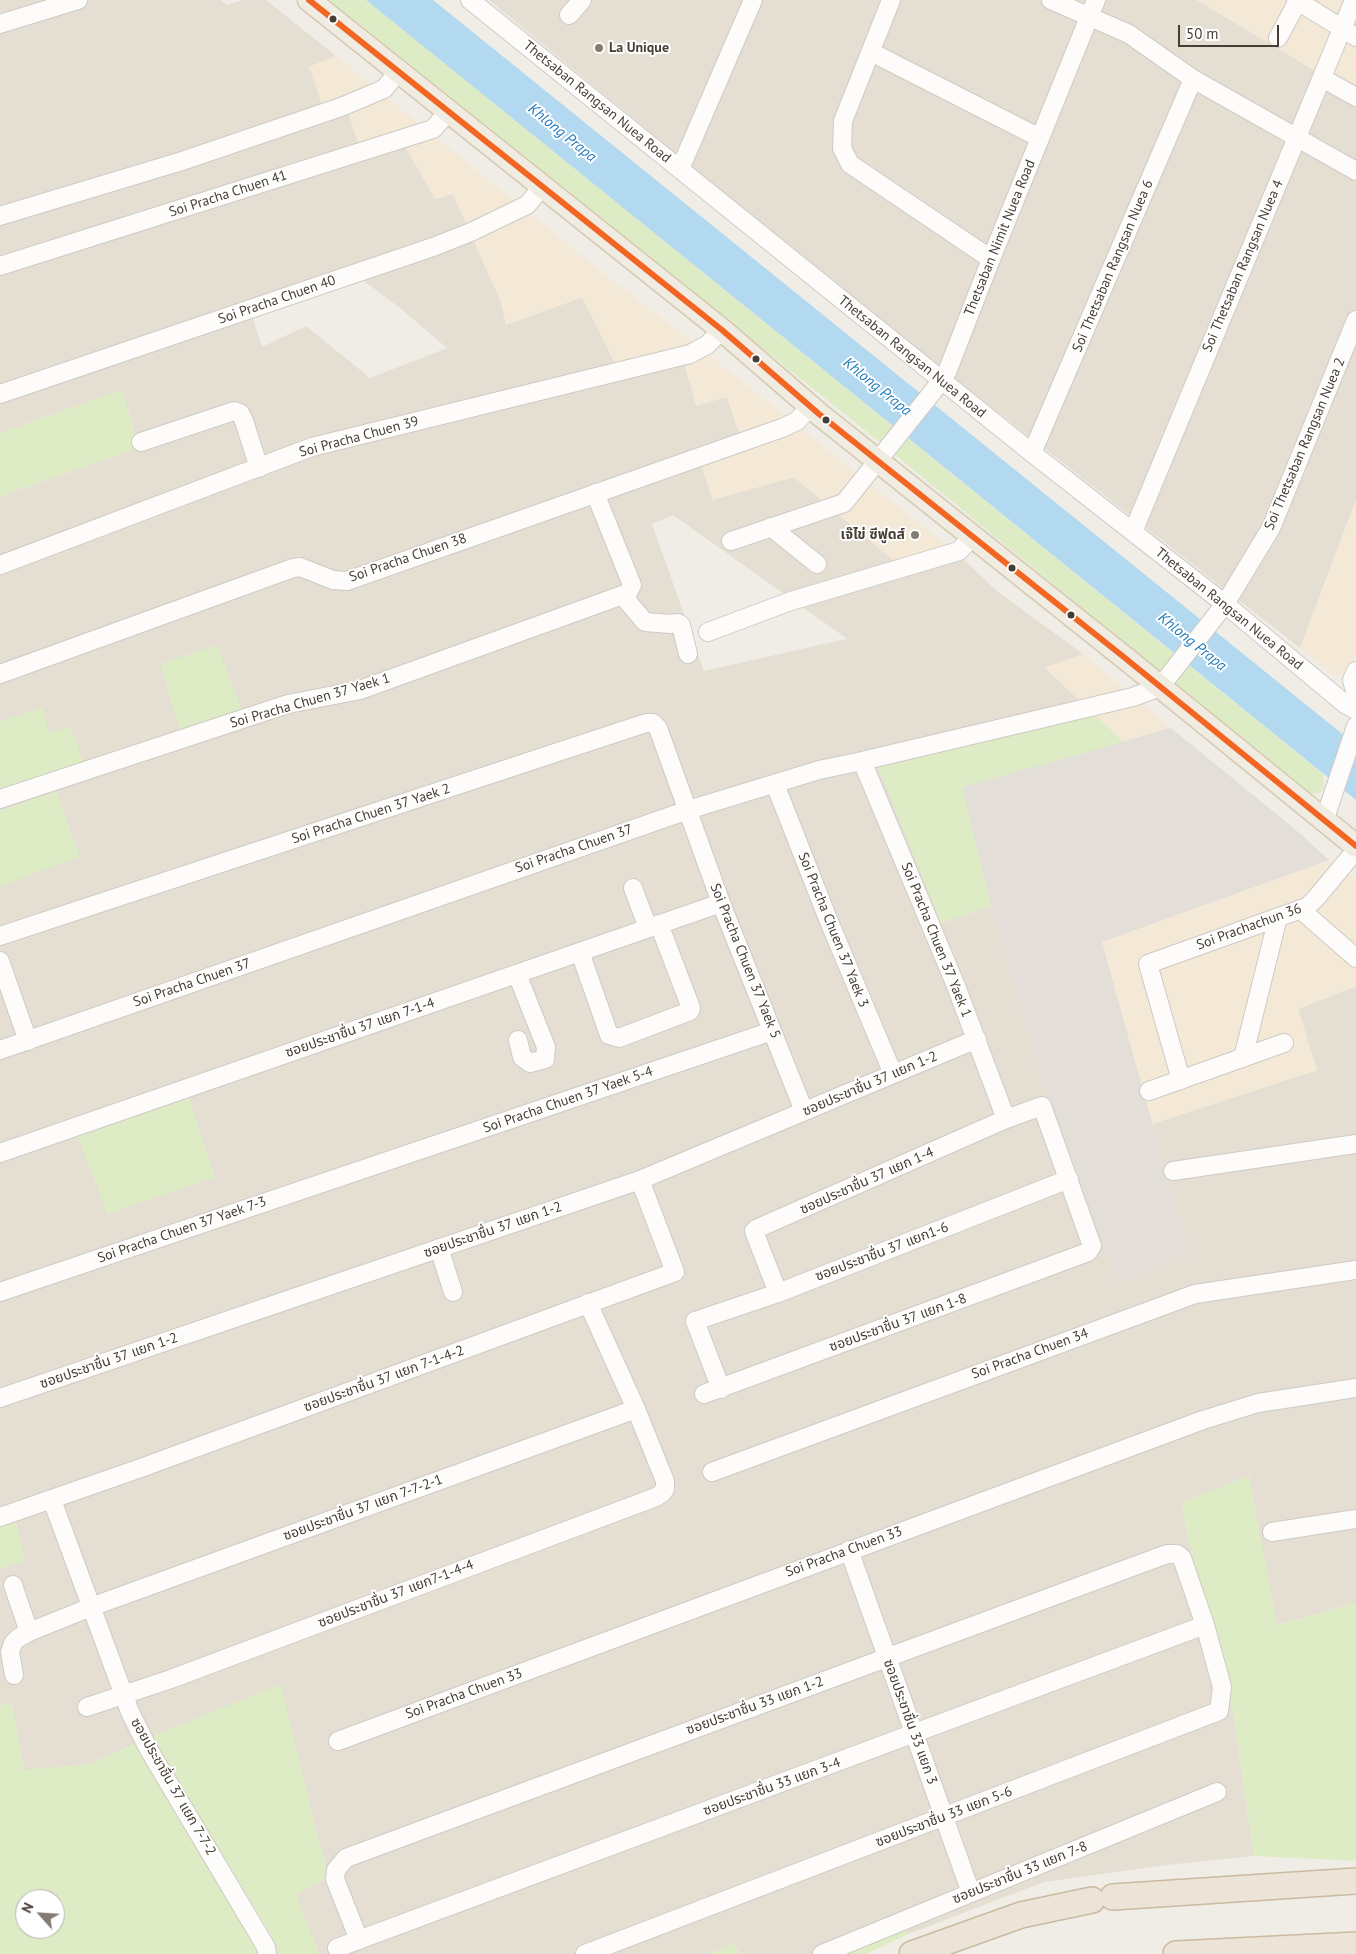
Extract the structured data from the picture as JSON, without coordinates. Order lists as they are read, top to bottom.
{
  "streets": {
    "street": [
      "Thetsaban Rangsan Nuea Road",
      "Soi Pracha Chuen 41",
      "Thetsaban Nimit Nuea Road",
      "Soi Thetsaban Rangsan Nuea 6",
      "Soi Thetsaban Rangsan Nuea 4",
      "Soi Pracha Chuen 40",
      "Soi Pracha Chuen 39",
      "Soi Thetsaban Rangsan Nuea 2",
      "Soi Pracha Chuen 38",
      "Soi Pracha Chuen 37 Yaek 1",
      "Soi Pracha Chuen 37 Yaek 2",
      "Soi Pracha Chuen 37",
      "Soi Prachachun 36",
      "Soi Pracha Chuen 37 Yaek 3",
      "Soi Pracha Chuen 37 Yaek 5",
      "ซอยประชาชื่น 37 แยก 7-1-4",
      "ซอยประชาชื่น 37 แยก 1-2",
      "Soi Pracha Chuen 37 Yaek 5-4",
      "ซอยประชาชื่น 37 แยก 1-4",
      "Soi Pracha Chuen 37 Yaek 7-3",
      "ซอยประชาชื่น 37 แยก1-6",
      "ซอยประชาชื่น 37 แยก 1-8",
      "Soi Pracha Chuen 34",
      "ซอยประชาชื่น 37 แยก 7-1-4-2",
      "ซอยประชาชื่น 37 แยก 7-7-2-1",
      "Soi Pracha Chuen 33",
      "ซอยประชาชื่น 37 แยก7-1-4-4",
      "ซอยประชาชื่น 33 แยก 1-2",
      "ซอยประชาชื่น 33 แยก 3",
      "ซอยประชาชื่น 37 แยก 7-7-2",
      "ซอยประชาชื่น 33 แยก 3-4",
      "ซอยประชาชื่น 33 แยก 5-6",
      "ซอยประชาชื่น 33 แยก 7-8"
    ]
  },
  "crossings": [
    ["Thetsaban Rangsan Nuea Road", "Thetsaban Nimit Nuea Road"],
    ["Thetsaban Rangsan Nuea Road", "Soi Thetsaban Rangsan Nuea 6"],
    ["Thetsaban Rangsan Nuea Road", "Soi Thetsaban Rangsan Nuea 4"],
    ["Thetsaban Rangsan Nuea Road", "Soi Thetsaban Rangsan Nuea 2"],
    ["Soi Thetsaban Rangsan Nuea 2", "Soi Pracha Chuen 37"],
    ["Soi Pracha Chuen 37 Yaek 1", "Soi Pracha Chuen 37"],
    ["Soi Pracha Chuen 37 Yaek 1", "ซอยประชาชื่น 37 แยก 1-2"],
    ["Soi Pracha Chuen 37 Yaek 1", "ซอยประชาชื่น 37 แยก 1-4"],
    ["Soi Pracha Chuen 37 Yaek 2", "Soi Pracha Chuen 37"],
    ["Soi Pracha Chuen 37 Yaek 2", "Soi Pracha Chuen 37 Yaek 5"],
    ["Soi Pracha Chuen 37", "Soi Pracha Chuen 37 Yaek 3"],
    ["Soi Pracha Chuen 37", "Soi Pracha Chuen 37 Yaek 5"],
    ["Soi Pracha Chuen 37 Yaek 3", "ซอยประชาชื่น 37 แยก 1-2"],
    ["Soi Pracha Chuen 37 Yaek 5", "ซอยประชาชื่น 37 แยก 7-1-4"],
    ["Soi Pracha Chuen 37 Yaek 5", "ซอยประชาชื่น 37 แยก 1-2"],
    ["Soi Pracha Chuen 37 Yaek 5", "Soi Pracha Chuen 37 Yaek 5-4"],
    ["ซอยประชาชื่น 37 แยก 1-2", "ซอยประชาชื่น 37 แยก 7-1-4-2"],
    ["Soi Pracha Chuen 37 Yaek 5-4", "Soi Pracha Chuen 37 Yaek 7-3"],
    ["ซอยประชาชื่น 37 แยก 1-4", "ซอยประชาชื่น 37 แยก1-6"],
    ["ซอยประชาชื่น 37 แยก 1-4", "ซอยประชาชื่น 37 แยก 1-8"],
    ["ซอยประชาชื่น 37 แยก1-6", "ซอยประชาชื่น 37 แยก 1-8"],
    ["ซอยประชาชื่น 37 แยก 7-1-4-2", "ซอยประชาชื่น 37 แยก 7-7-2"],
    ["ซอยประชาชื่น 37 แยก 7-7-2-1", "ซอยประชาชื่น 37 แยก7-1-4-4"],
    ["ซอยประชาชื่น 37 แยก 7-7-2-1", "ซอยประชาชื่น 37 แยก 7-7-2"],
    ["Soi Pracha Chuen 33", "ซอยประชาชื่น 33 แยก 3"],
    ["ซอยประชาชื่น 37 แยก7-1-4-4", "ซอยประชาชื่น 37 แยก 7-7-2"],
    ["ซอยประชาชื่น 33 แยก 1-2", "ซอยประชาชื่น 33 แยก 3"],
    ["ซอยประชาชื่น 33 แยก 1-2", "ซอยประชาชื่น 33 แยก 3-4"],
    ["ซอยประชาชื่น 33 แยก 1-2", "ซอยประชาชื่น 33 แยก 5-6"],
    ["ซอยประชาชื่น 33 แยก 3", "ซอยประชาชื่น 33 แยก 3-4"],
    ["ซอยประชาชื่น 33 แยก 3", "ซอยประชาชื่น 33 แยก 5-6"],
    ["ซอยประชาชื่น 33 แยก 3", "ซอยประชาชื่น 33 แยก 7-8"],
    ["ซอยประชาชื่น 33 แยก 3-4", "ซอยประชาชื่น 33 แยก 5-6"]
  ],
  "water": ["Khlong Prapa"],
  "places": ["La Unique", "เจ๊ไข่ ซีฟูดส์"],
  "scale_bar": "50 m",
  "north": "top left"
}
